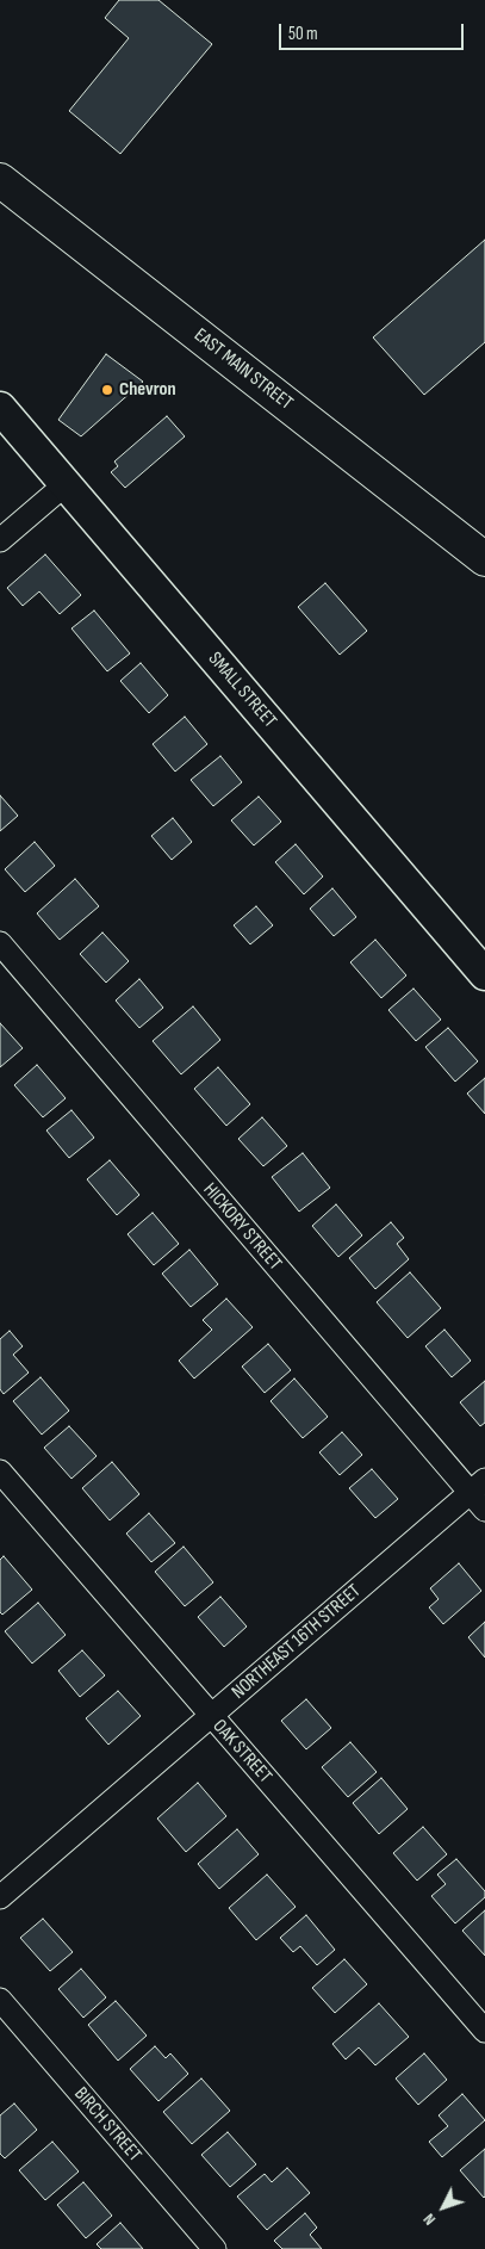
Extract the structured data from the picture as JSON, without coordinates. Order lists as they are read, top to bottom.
{
  "streets": {
    "main road": ["EAST MAIN STREET"],
    "street": [
      "SMALL STREET",
      "HICKORY STREET",
      "NORTHEAST 16TH STREET",
      "OAK STREET",
      "BIRCH STREET"
    ]
  },
  "crossings": [
    ["HICKORY STREET", "NORTHEAST 16TH STREET"],
    ["NORTHEAST 16TH STREET", "OAK STREET"]
  ],
  "places": ["Chevron"],
  "scale_bar": "50 m",
  "north": "bottom left"
}
